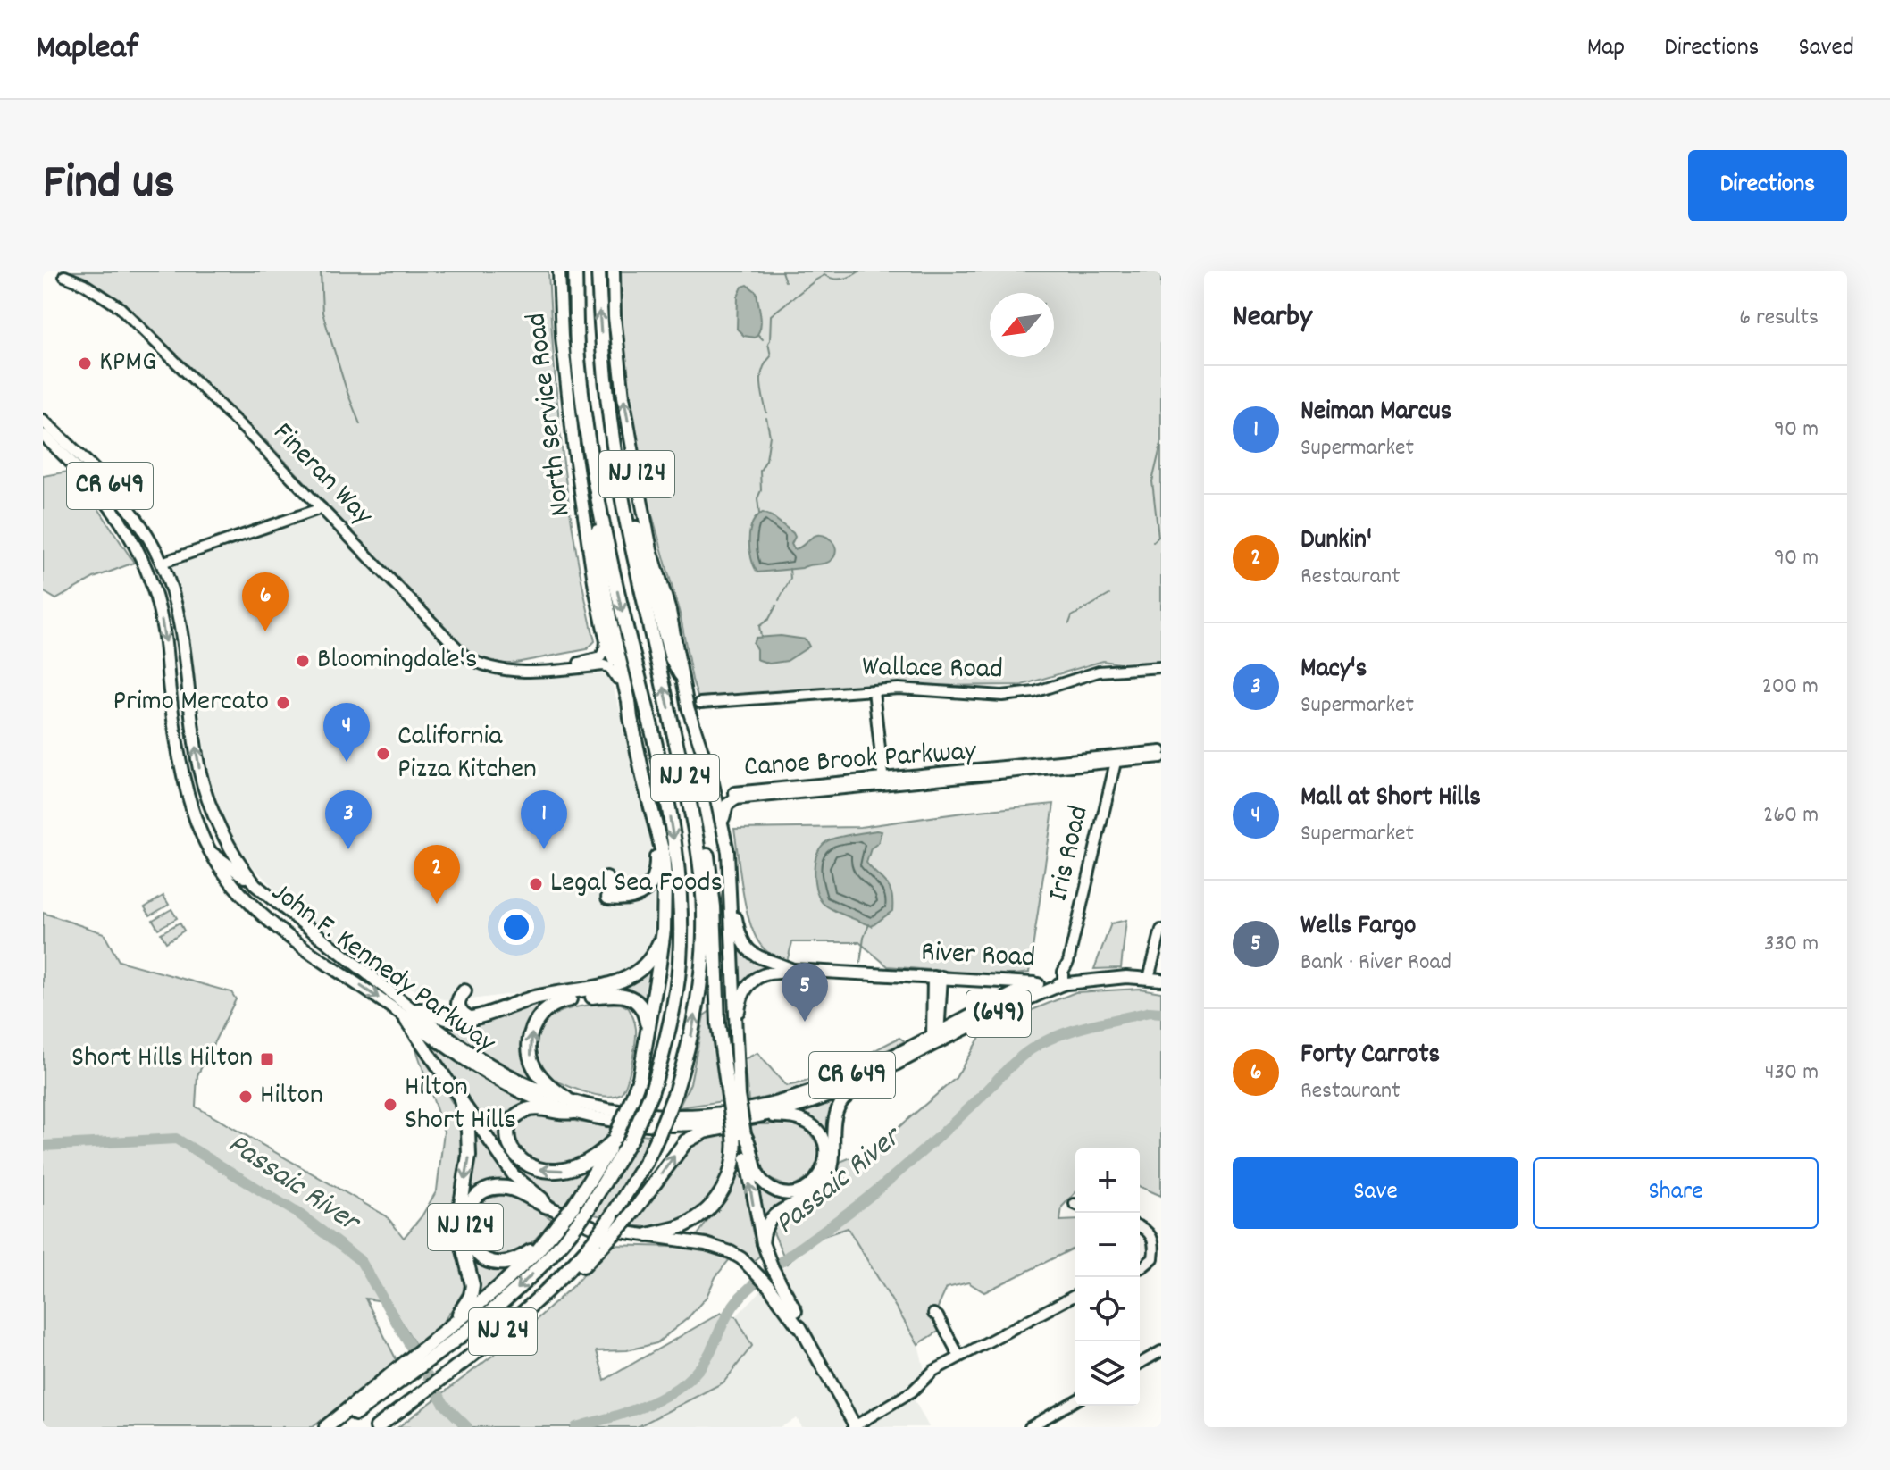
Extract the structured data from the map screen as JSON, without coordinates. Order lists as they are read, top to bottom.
{
  "streets": {
    "highway": ["NJ 124", "NJ 24"],
    "main road": [
      "North Service Road",
      "CR 649",
      "River Road",
      "John F. Kennedy Parkway",
      "(649)"
    ],
    "street": [
      "Fineran Way",
      "Wallace Road",
      "Canoe Brook Parkway",
      "Iris Road"
    ]
  },
  "crossings": [
    ["North Service Road", "NJ 124"],
    ["North Service Road", "Fineran Way"],
    ["NJ 124", "River Road"],
    ["Canoe Brook Parkway", "Iris Road"],
    ["Iris Road", "River Road"],
    ["Iris Road", "John F. Kennedy Parkway"],
    ["River Road", "John F. Kennedy Parkway"]
  ],
  "water": ["Passaic River"],
  "places": {
    "other": [
      "KPMG",
      "Bloomingdale's",
      "Primo Mercato",
      "California Pizza Kitchen",
      "Legal Sea Foods",
      "Hilton",
      "Hilton Short Hills"
    ],
    "transit": ["Short Hills Hilton"]
  },
  "north": "bottom left",
  "page": {
    "header": "Mapleaf",
    "nav": ["Map", "Directions", "Saved"],
    "title": "Find us",
    "buttons": [
      "Directions",
      ["Save", "Share"]
    ],
    "heading": ["Nearby", "6 results"],
    "list": [
      {
        "mark": "1",
        "name": "Neiman Marcus",
        "note": "Supermarket",
        "value": "90 m"
      },
      {
        "mark": "2",
        "name": "Dunkin'",
        "note": "Restaurant",
        "value": "90 m"
      },
      {
        "mark": "3",
        "name": "Macy's",
        "note": "Supermarket",
        "value": "200 m"
      },
      {
        "mark": "4",
        "name": "Mall at Short Hills",
        "note": "Supermarket",
        "value": "260 m"
      },
      {
        "mark": "5",
        "name": "Wells Fargo",
        "note": "Bank · River Road",
        "value": "330 m"
      },
      {
        "mark": "6",
        "name": "Forty Carrots",
        "note": "Restaurant",
        "value": "430 m"
      }
    ],
    "pins": [
      "6",
      "4",
      "1",
      "3",
      "2",
      "5"
    ],
    "map_buttons": ["+", "−"]
  }
}
